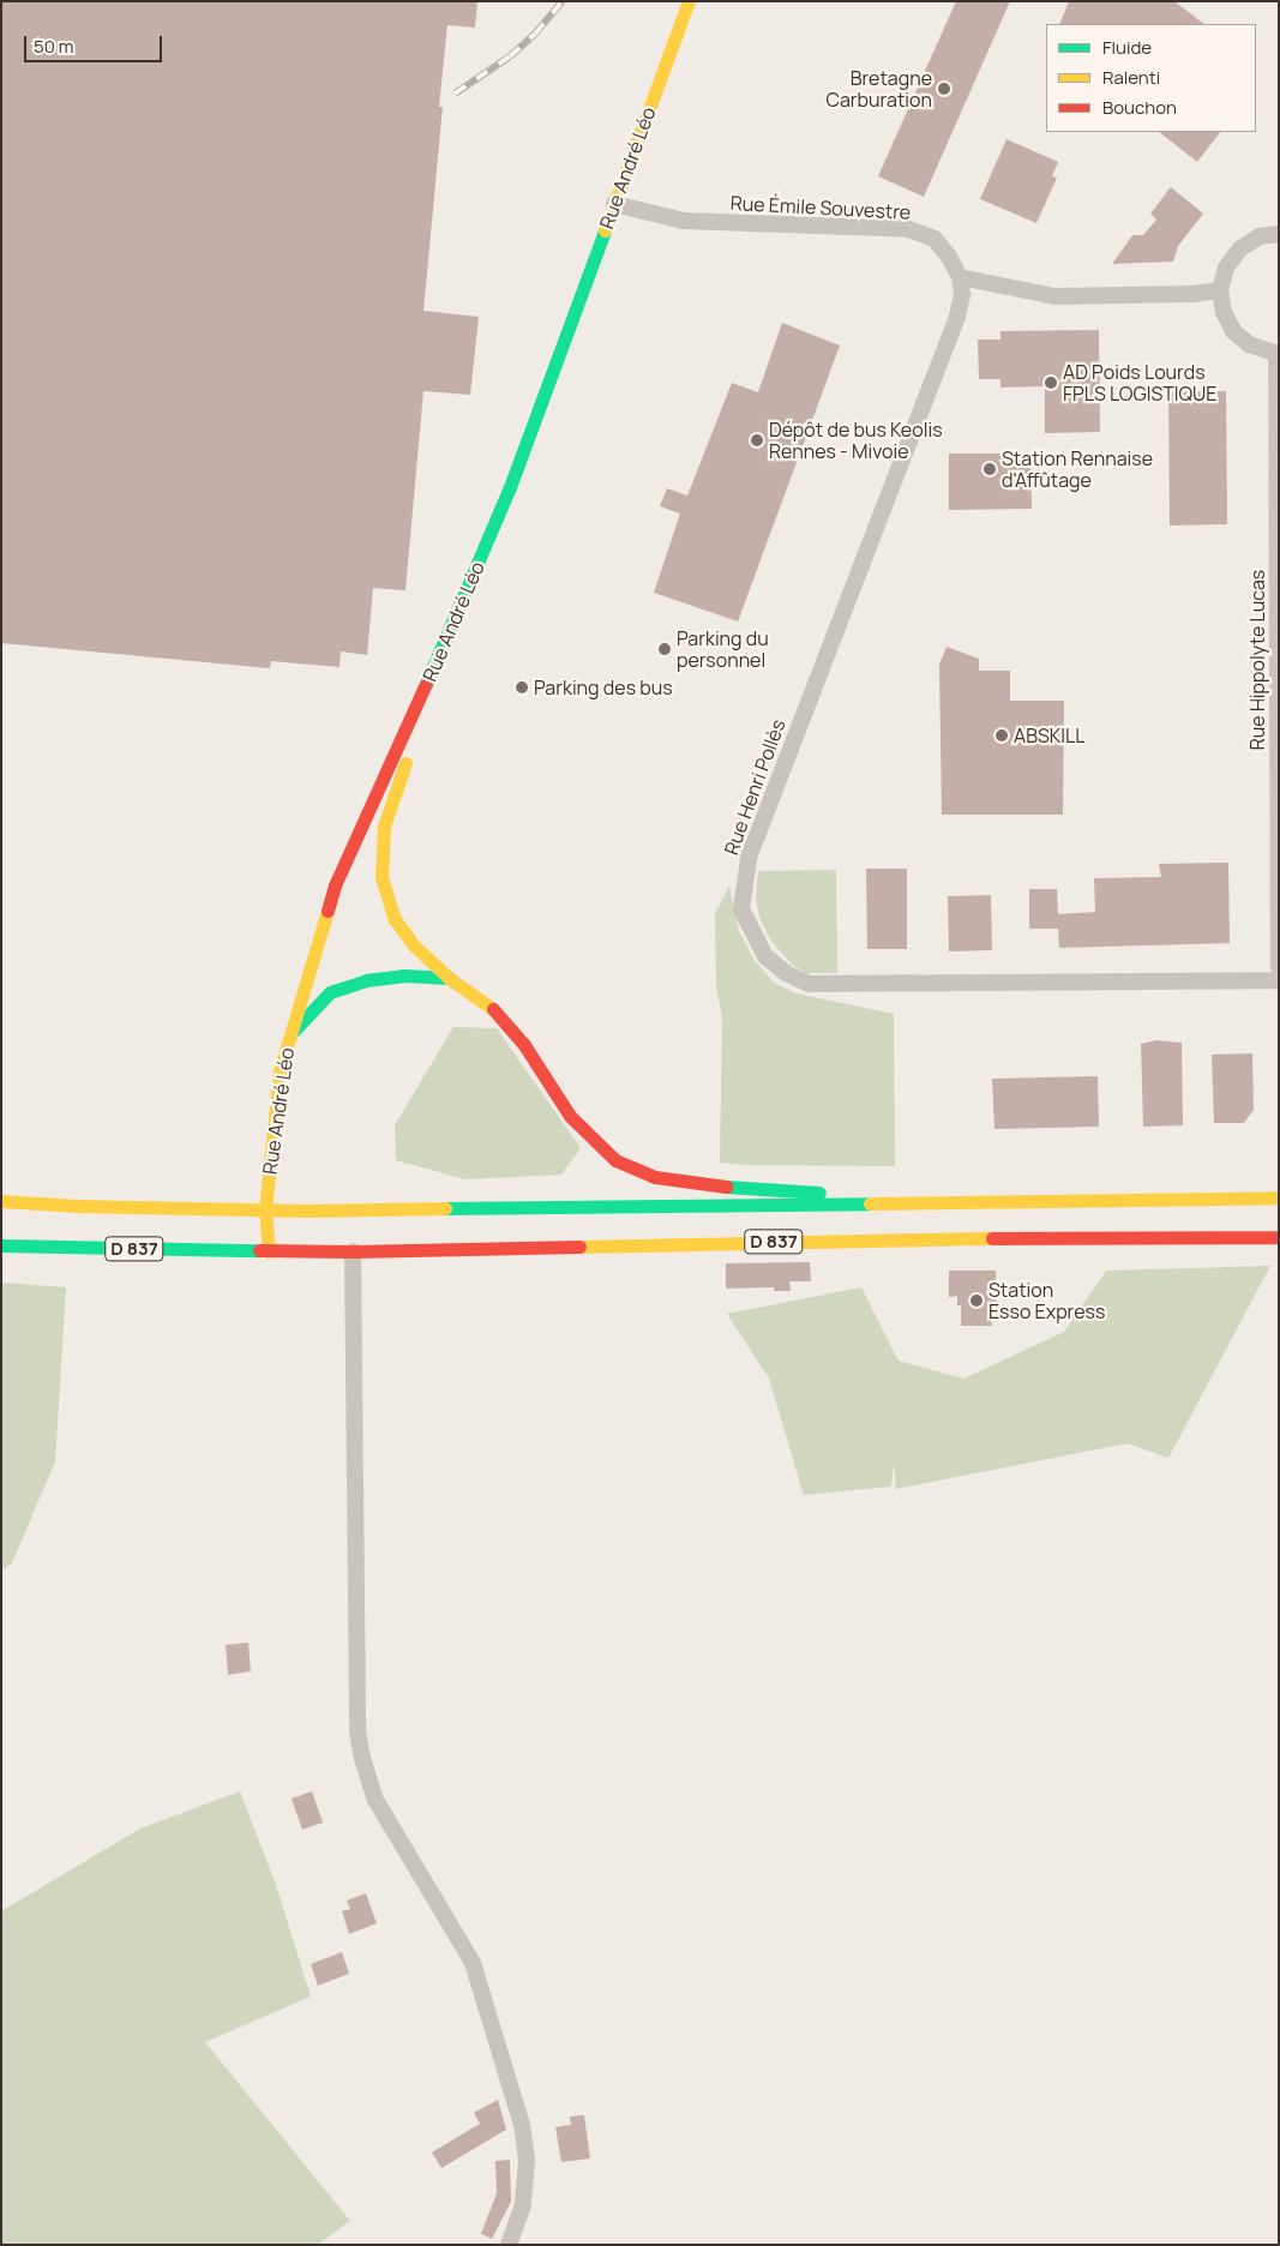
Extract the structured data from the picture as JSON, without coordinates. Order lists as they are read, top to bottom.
{
  "streets": {
    "main road": ["Rue André Léo", "D 837"],
    "street": ["Rue Émile Souvestre", "Rue Hippolyte Lucas", "Rue Henri Pollès"]
  },
  "crossings": [
    ["Rue André Léo", "Rue Émile Souvestre"],
    ["Rue André Léo", "D 837"],
    ["Rue Émile Souvestre", "Rue Henri Pollès"]
  ],
  "places": [
    "Bretagne Carburation",
    "AD Poids Lourds FPLS LOGISTIQUE",
    "Dépôt de bus Keolis Rennes - Mivoie",
    "Station Rennaise d'Affûtage",
    "Parking du personnel",
    "Parking des bus",
    "ABSKILL",
    "Station Esso Express"
  ],
  "legend": ["Fluide", "Ralenti", "Bouchon"],
  "scale_bar": "50 m"
}
